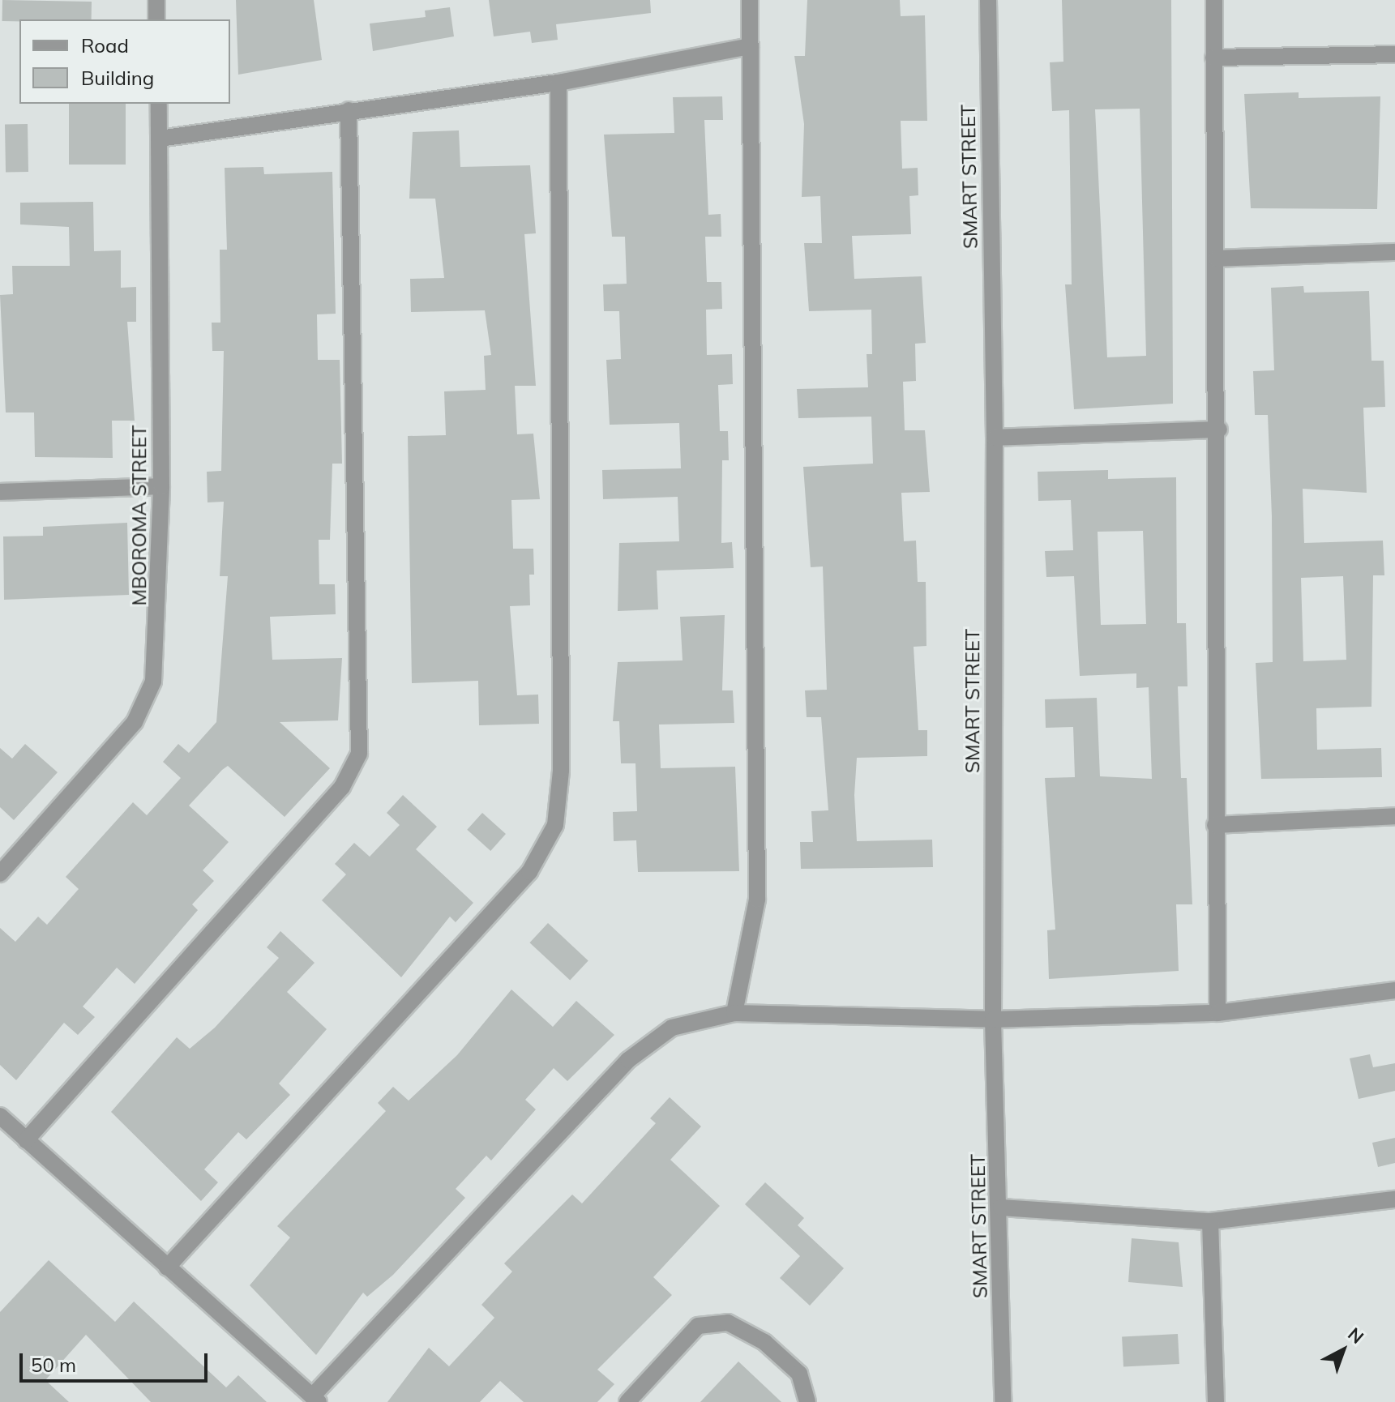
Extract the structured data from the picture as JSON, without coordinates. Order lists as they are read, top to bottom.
{
  "streets": {
    "street": ["SMART STREET", "MBOROMA STREET"]
  },
  "legend": ["Road", "Building"],
  "scale_bar": "50 m",
  "north": "top right"
}
